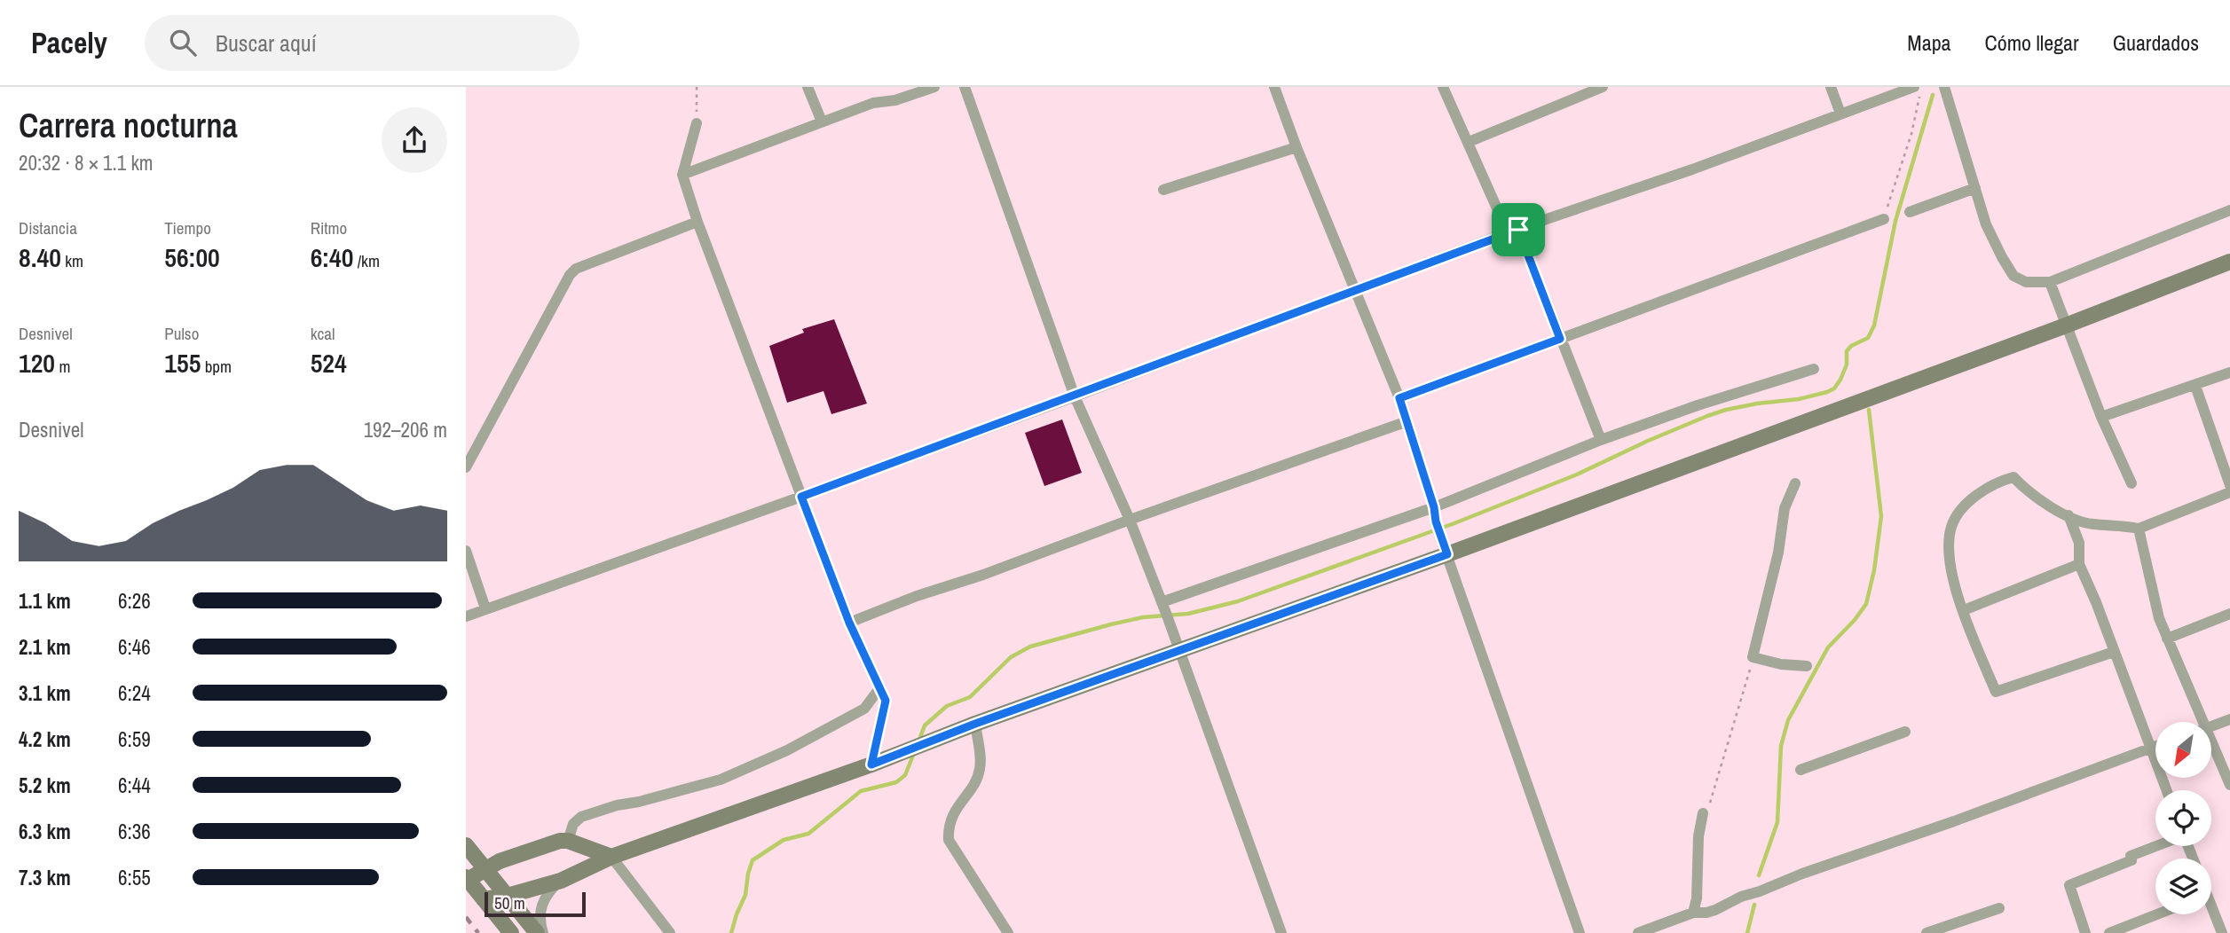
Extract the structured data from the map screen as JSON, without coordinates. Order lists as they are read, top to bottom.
{
  "scale_bar": "50 m",
  "north": "bottom left",
  "page": {
    "header": "Pacely",
    "search": "Buscar aquí",
    "nav": ["Mapa", "Cómo llegar", "Guardados"],
    "heading": ["Carrera nocturna", "20:32 · 8 × 1.1 km"],
    "stats": [
      ["Distancia", "8.40 km"],
      ["Tiempo", "56:00"],
      ["Ritmo", "6:40 /km"],
      ["Desnivel", "120 m"],
      ["Pulso", "155 bpm"],
      ["kcal", "524"]
    ],
    "chart": ["Desnivel", "192–206 m"],
    "list": [
      {
        "name": "1.1 km",
        "note": "6:26"
      },
      {
        "name": "2.1 km",
        "note": "6:46"
      },
      {
        "name": "3.1 km",
        "note": "6:24"
      },
      {
        "name": "4.2 km",
        "note": "6:59"
      },
      {
        "name": "5.2 km",
        "note": "6:44"
      },
      {
        "name": "6.3 km",
        "note": "6:36"
      },
      {
        "name": "7.3 km",
        "note": "6:55"
      }
    ],
    "scale": "50 m"
  }
}
